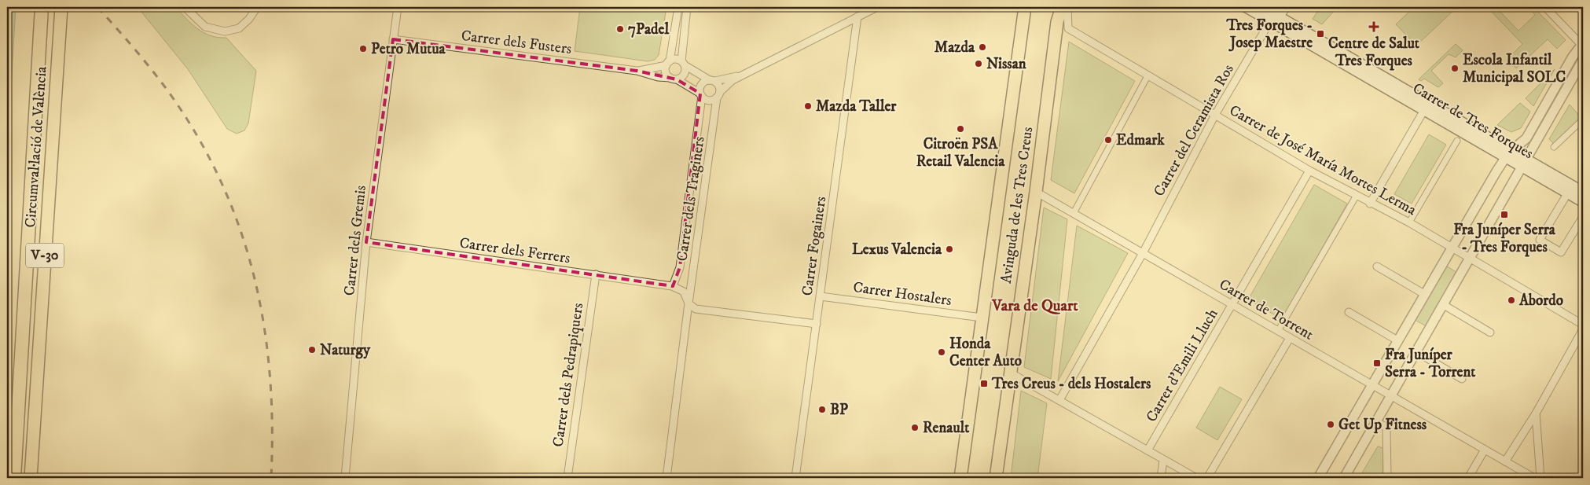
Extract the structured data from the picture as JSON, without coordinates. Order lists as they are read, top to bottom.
{
  "streets": {
    "highway": ["Circumval·lació de València", "V-30"],
    "main road": ["Carrer de Tres Forques", "Avinguda de les Tres Creus"],
    "street": [
      "Carrer dels Fusters",
      "Carrer del Ceramista Ros",
      "Carrer de José María Mortes Lerma",
      "Carrer dels Traginers",
      "Carrer dels Gremis",
      "Carrer Fogainers",
      "Carrer dels Ferrers",
      "Carrer Hostalers",
      "Carrer de Torrent",
      "Carrer d'Emili Lluch",
      "Carrer dels Pedrapiquers"
    ]
  },
  "crossings": [
    ["Carrer dels Fusters", "Carrer dels Traginers"],
    ["Carrer dels Fusters", "Carrer dels Gremis"],
    ["Carrer de Tres Forques", "Carrer del Ceramista Ros"],
    ["Carrer del Ceramista Ros", "Carrer de José María Mortes Lerma"],
    ["Carrer del Ceramista Ros", "Carrer de Torrent"],
    ["Carrer de José María Mortes Lerma", "Carrer d'Emili Lluch"],
    ["Carrer dels Traginers", "Carrer dels Ferrers"],
    ["Avinguda de les Tres Creus", "Carrer Hostalers"],
    ["Avinguda de les Tres Creus", "Carrer de Torrent"],
    ["Carrer dels Gremis", "Carrer dels Ferrers"],
    ["Carrer Fogainers", "Carrer Hostalers"],
    ["Carrer dels Ferrers", "Carrer dels Pedrapiquers"],
    ["Carrer de Torrent", "Carrer d'Emili Lluch"]
  ],
  "districts": ["Vara de Quart"],
  "places": {
    "health": ["Centre de Salut Tres Forques"],
    "other": [
      "7Padel",
      "Mazda",
      "Petro Mutua",
      "Nissan",
      "Escola Infantil Municipal SOLC",
      "Mazda Taller",
      "Citroën PSA Retail Valencia",
      "Edmark",
      "Lexus Valencia",
      "Abordo",
      "Naturgy",
      "Honda Center Auto",
      "BP",
      "Get Up Fitness",
      "Renault"
    ],
    "transit": [
      "Tres Forques - Josep Maestre",
      "Fra Juníper Serra - Tres Forques",
      "Fra Juníper Serra - Torrent",
      "Tres Creus - dels Hostalers"
    ]
  }
}
